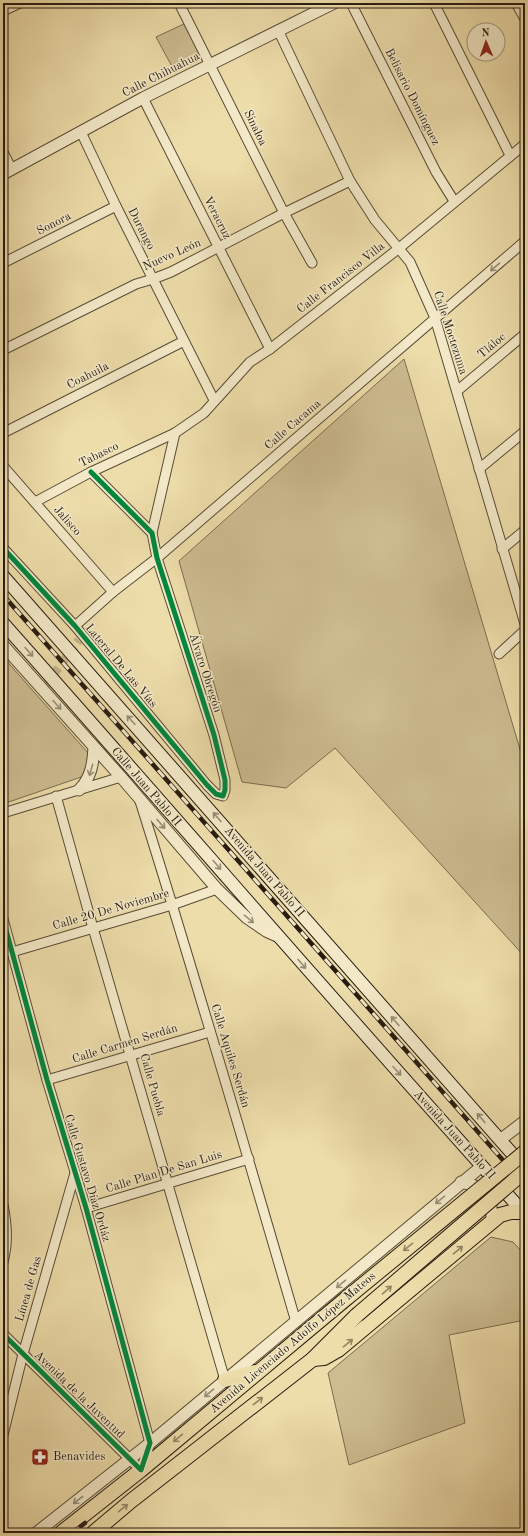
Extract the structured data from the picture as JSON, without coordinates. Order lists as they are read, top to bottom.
{
  "streets": {
    "main road": ["Avenida Juan Pablo II", "Avenida Licenciado Adolfo López Mateos"],
    "street": [
      "Calle Chihuahua",
      "Belisario Domínguez",
      "Sinaloa",
      "Veracruz",
      "Sonora",
      "Durango",
      "Nuevo León",
      "Calle Francisco Villa",
      "Calle Moctezuma",
      "Tláloc",
      "Coahuila",
      "Calle Cacama",
      "Tabasco",
      "Jalisco",
      "Lateral De Las Vías",
      "Álvaro Obregón",
      "Calle Juan Pablo II",
      "Calle 20 De Noviembre",
      "Calle Carmen Serdán",
      "Calle Aquiles Serdán",
      "Calle Puebla",
      "Calle Plan De San Luis",
      "Calle Gustavo Díaz Ordáz",
      "Línea de Gas",
      "Avenida de la Juventud"
    ]
  },
  "crossings": [
    ["Calle Chihuahua", "Sinaloa"],
    ["Calle Chihuahua", "Veracruz"],
    ["Calle Chihuahua", "Durango"],
    ["Calle Chihuahua", "Calle Moctezuma"],
    ["Belisario Domínguez", "Calle Francisco Villa"],
    ["Sinaloa", "Nuevo León"],
    ["Veracruz", "Nuevo León"],
    ["Veracruz", "Calle Francisco Villa"],
    ["Sonora", "Durango"],
    ["Durango", "Nuevo León"],
    ["Durango", "Calle Francisco Villa"],
    ["Durango", "Coahuila"],
    ["Nuevo León", "Calle Moctezuma"],
    ["Calle Francisco Villa", "Calle Moctezuma"],
    ["Calle Francisco Villa", "Tabasco"],
    ["Calle Moctezuma", "Tláloc"],
    ["Calle Moctezuma", "Calle Cacama"],
    ["Calle Cacama", "Jalisco"],
    ["Calle Cacama", "Lateral De Las Vías"],
    ["Calle Cacama", "Álvaro Obregón"],
    ["Tabasco", "Jalisco"],
    ["Lateral De Las Vías", "Álvaro Obregón"],
    ["Calle Juan Pablo II", "Avenida Juan Pablo II"],
    ["Calle Juan Pablo II", "Calle 20 De Noviembre"],
    ["Calle Juan Pablo II", "Calle Aquiles Serdán"],
    ["Avenida Juan Pablo II", "Avenida Licenciado Adolfo López Mateos"],
    ["Calle 20 De Noviembre", "Calle Aquiles Serdán"],
    ["Calle 20 De Noviembre", "Calle Puebla"],
    ["Calle 20 De Noviembre", "Calle Gustavo Díaz Ordáz"],
    ["Calle Carmen Serdán", "Calle Aquiles Serdán"],
    ["Calle Carmen Serdán", "Calle Puebla"],
    ["Calle Carmen Serdán", "Calle Gustavo Díaz Ordáz"],
    ["Calle Aquiles Serdán", "Calle Plan De San Luis"],
    ["Calle Puebla", "Calle Plan De San Luis"],
    ["Calle Plan De San Luis", "Calle Gustavo Díaz Ordáz"],
    ["Calle Gustavo Díaz Ordáz", "Línea de Gas"],
    ["Línea de Gas", "Avenida de la Juventud"],
    ["Avenida Licenciado Adolfo López Mateos", "Avenida de la Juventud"]
  ],
  "one_way": ["Calle Juan Pablo II"],
  "places": {
    "pharmacy": ["Benavides"]
  },
  "north": "top"
}
